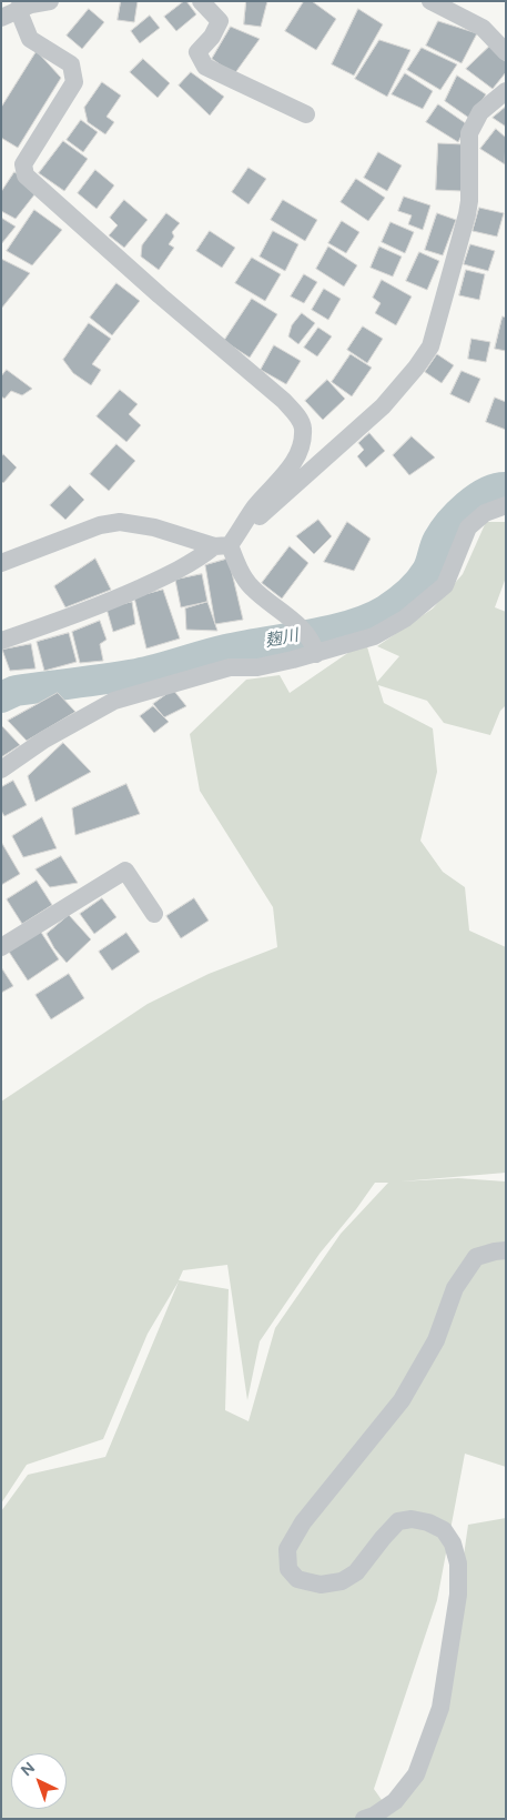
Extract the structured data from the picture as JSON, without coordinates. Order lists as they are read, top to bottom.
{
  "water": ["麹川"],
  "north": "top left"
}
